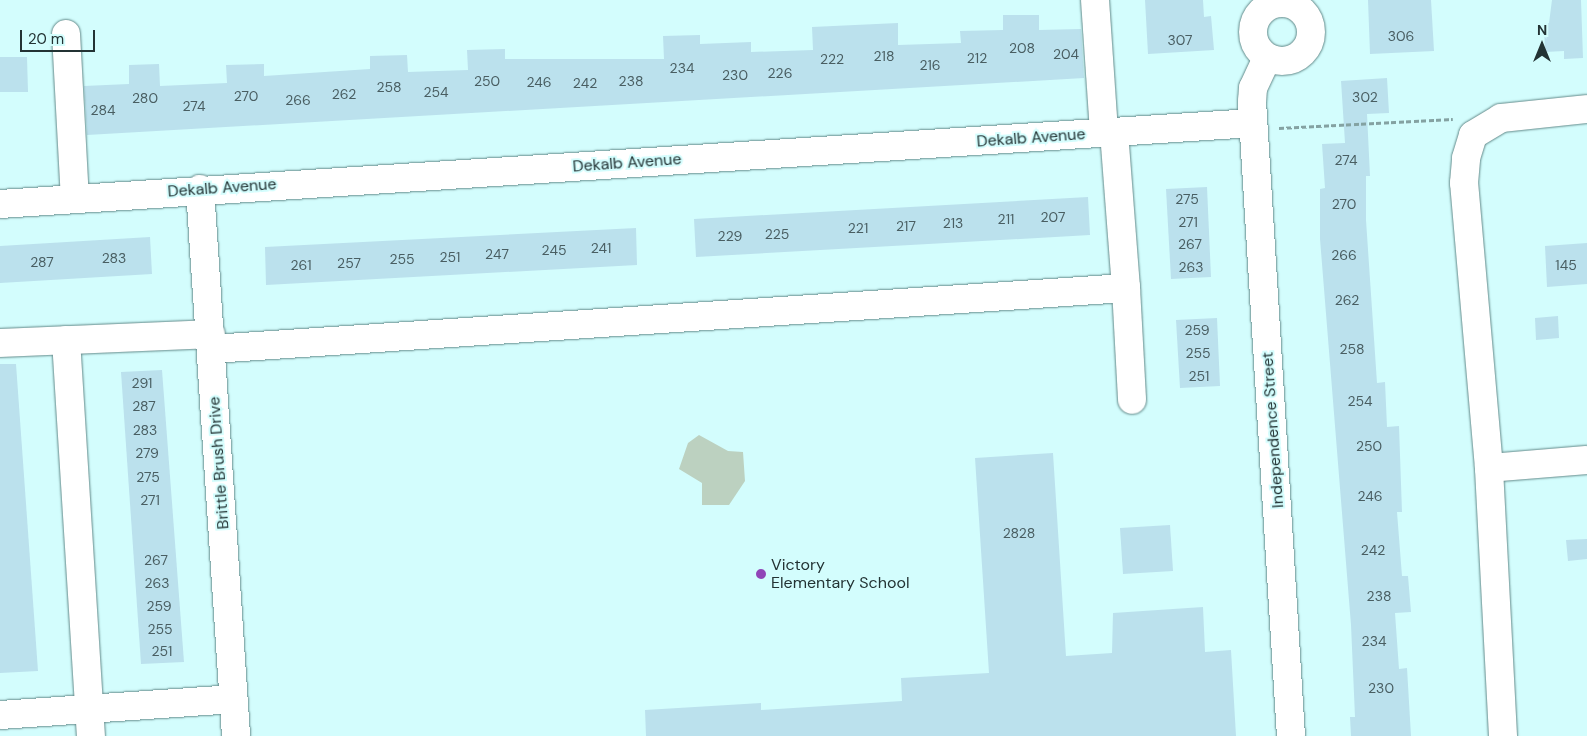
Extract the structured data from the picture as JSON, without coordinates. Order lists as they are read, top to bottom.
{
  "streets": {
    "street": ["Dekalb Avenue", "Independence Street", "Brittle Brush Drive"]
  },
  "crossings": [
    ["Dekalb Avenue", "Independence Street"],
    ["Dekalb Avenue", "Brittle Brush Drive"]
  ],
  "places": ["Victory Elementary School"],
  "house_numbers": [
    "306",
    "307",
    "208",
    "204",
    "218",
    "212",
    "222",
    "216",
    "234",
    "226",
    "230",
    "250",
    "238",
    "246",
    "242",
    "258",
    "254",
    "262",
    "270",
    "302",
    "280",
    "266",
    "274",
    "284",
    "274",
    "275",
    "270",
    "207",
    "211",
    "271",
    "213",
    "217",
    "221",
    "225",
    "229",
    "267",
    "241",
    "245",
    "247",
    "266",
    "251",
    "283",
    "255",
    "287",
    "257",
    "261",
    "145",
    "263",
    "262",
    "259",
    "258",
    "255",
    "251",
    "291",
    "254",
    "287",
    "283",
    "250",
    "279",
    "275",
    "246",
    "271",
    "2828",
    "242",
    "267",
    "263",
    "238",
    "259",
    "255",
    "234",
    "251",
    "230"
  ],
  "scale_bar": "20 m",
  "north": "top"
}
